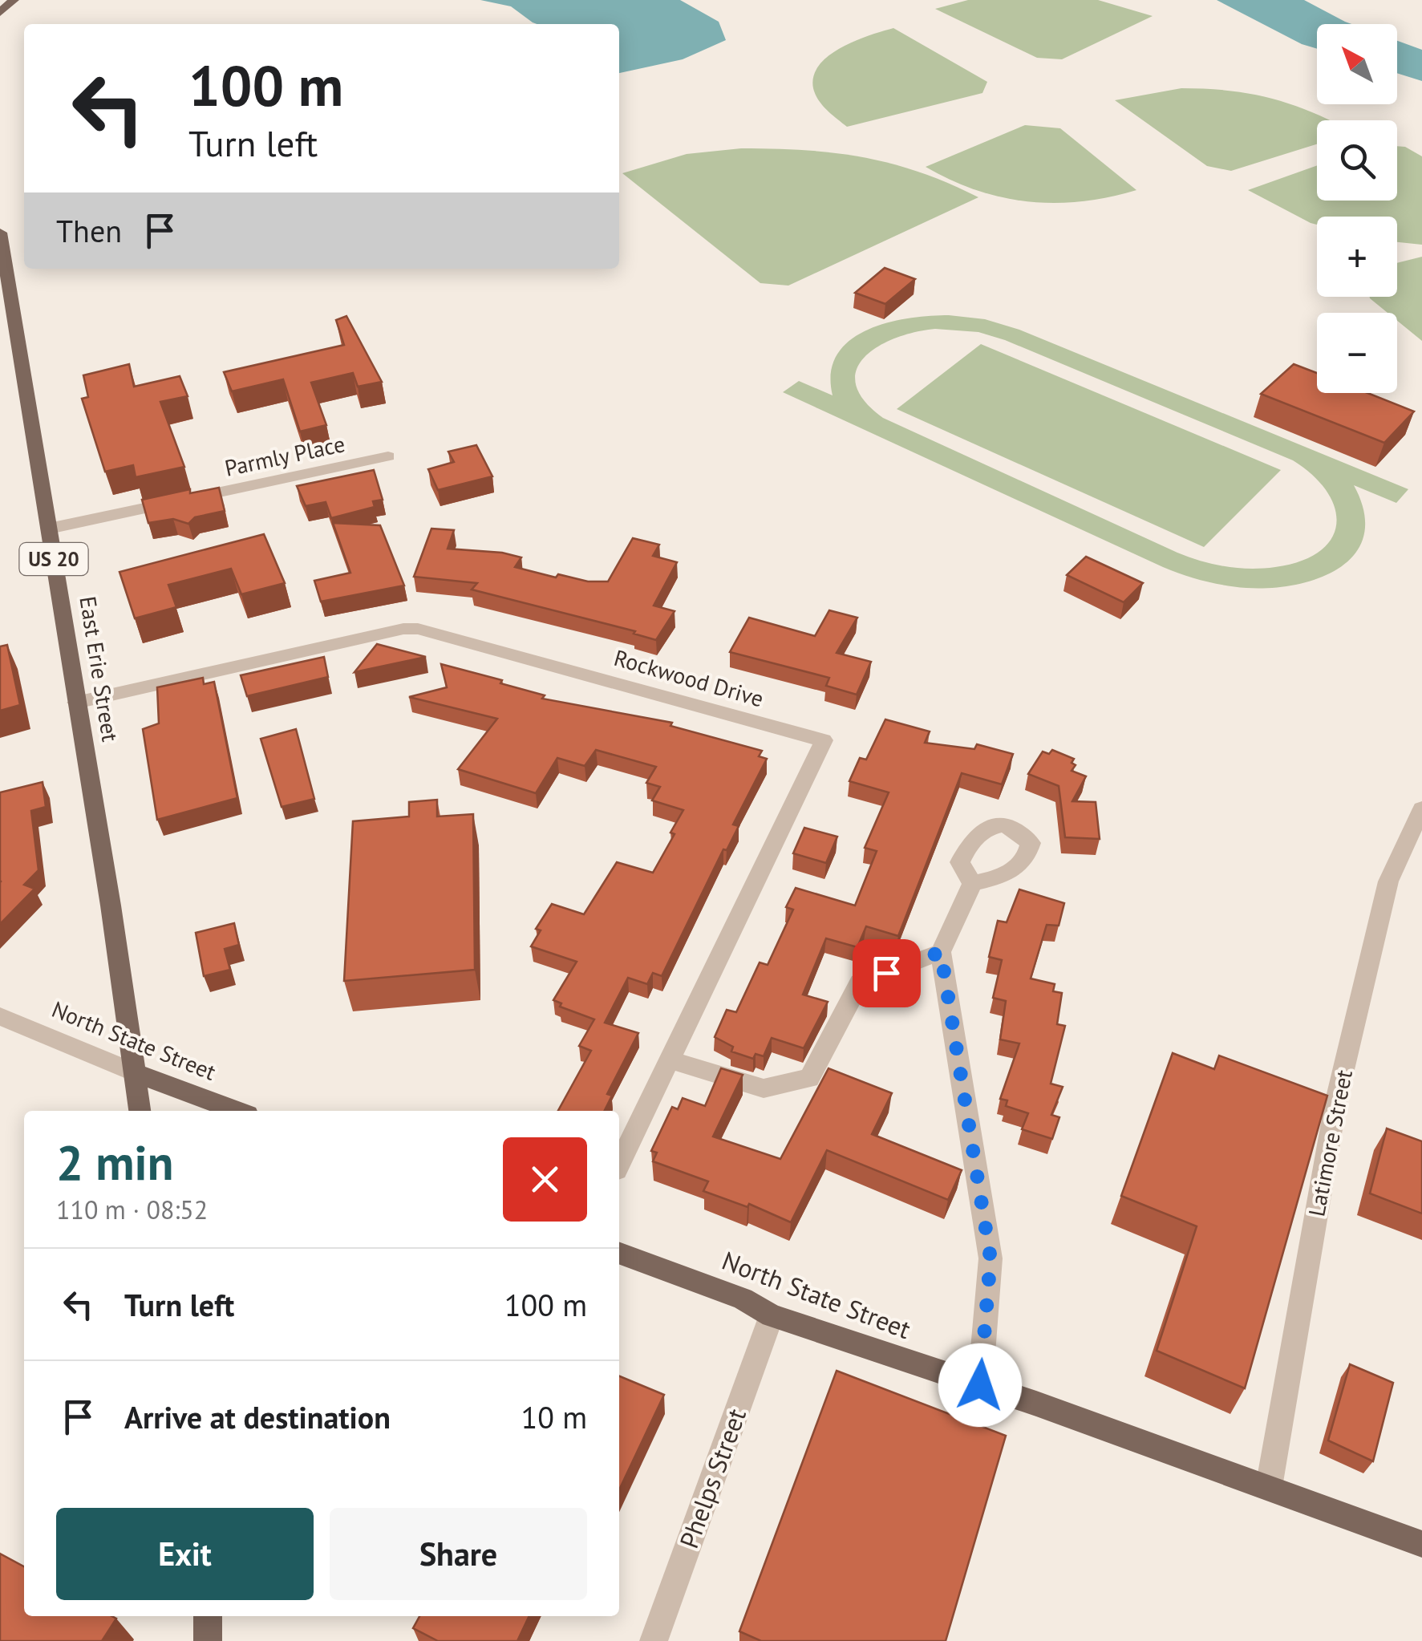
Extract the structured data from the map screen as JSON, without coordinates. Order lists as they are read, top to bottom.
{
  "streets": {
    "main road": ["US 20", "East Erie Street", "North State Street"],
    "street": [
      "Parmly Place",
      "Rockwood Drive",
      "Latimore Street",
      "Phelps Street"
    ]
  },
  "crossings": [
    ["Parmly Place", "East Erie Street"],
    ["East Erie Street", "Rockwood Drive"],
    ["East Erie Street", "North State Street"],
    ["North State Street", "Latimore Street"],
    ["North State Street", "Phelps Street"]
  ],
  "north": "top left",
  "page": {
    "map_buttons": ["+", "−"],
    "turn": ["100 m", "Turn left"],
    "then": "Then",
    "heading": ["2 min", "110 m · 08:52"],
    "list": [
      {
        "name": "Turn left",
        "value": "100 m"
      },
      {
        "name": "Arrive at destination",
        "value": "10 m"
      }
    ],
    "buttons": ["Exit", "Share"]
  }
}
